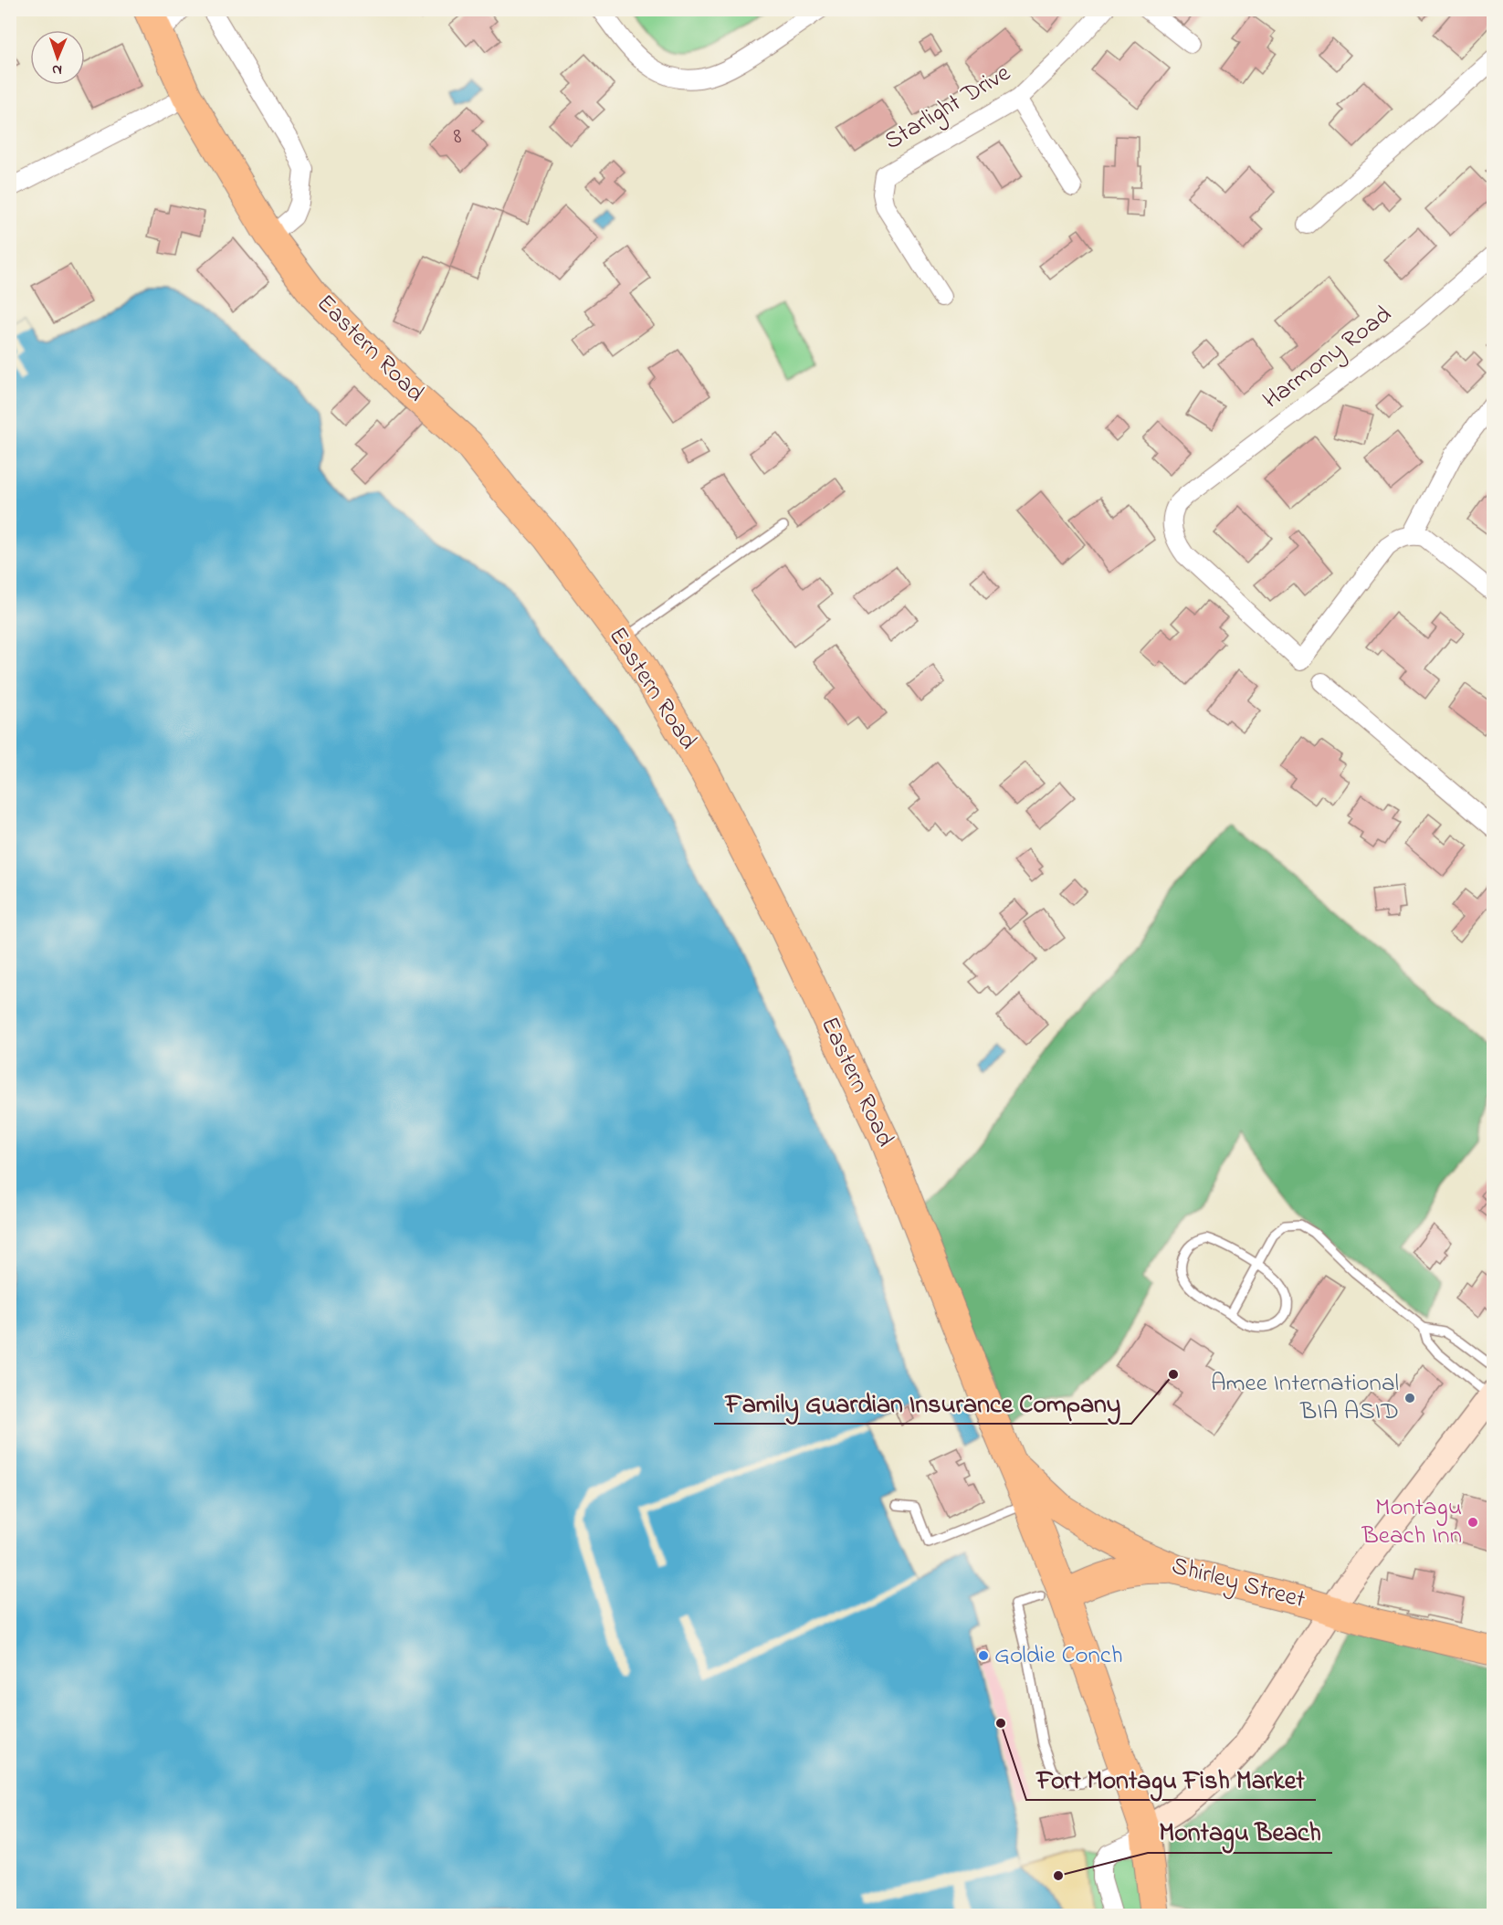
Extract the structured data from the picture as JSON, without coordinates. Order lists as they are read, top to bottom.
{
  "streets": {
    "highway": ["Eastern Road", "Shirley Street"],
    "street": ["Starlight Drive", "Harmony Road"]
  },
  "crossings": [
    ["Eastern Road", "Shirley Street"]
  ],
  "places": [
    "Family Guardian Insurance Company",
    "Amee International BIA ASID",
    "Montagu Beach Inn",
    "Goldie Conch",
    "Fort Montagu Fish Market",
    "Montagu Beach"
  ],
  "house_numbers": ["8"],
  "north": "bottom"
}
